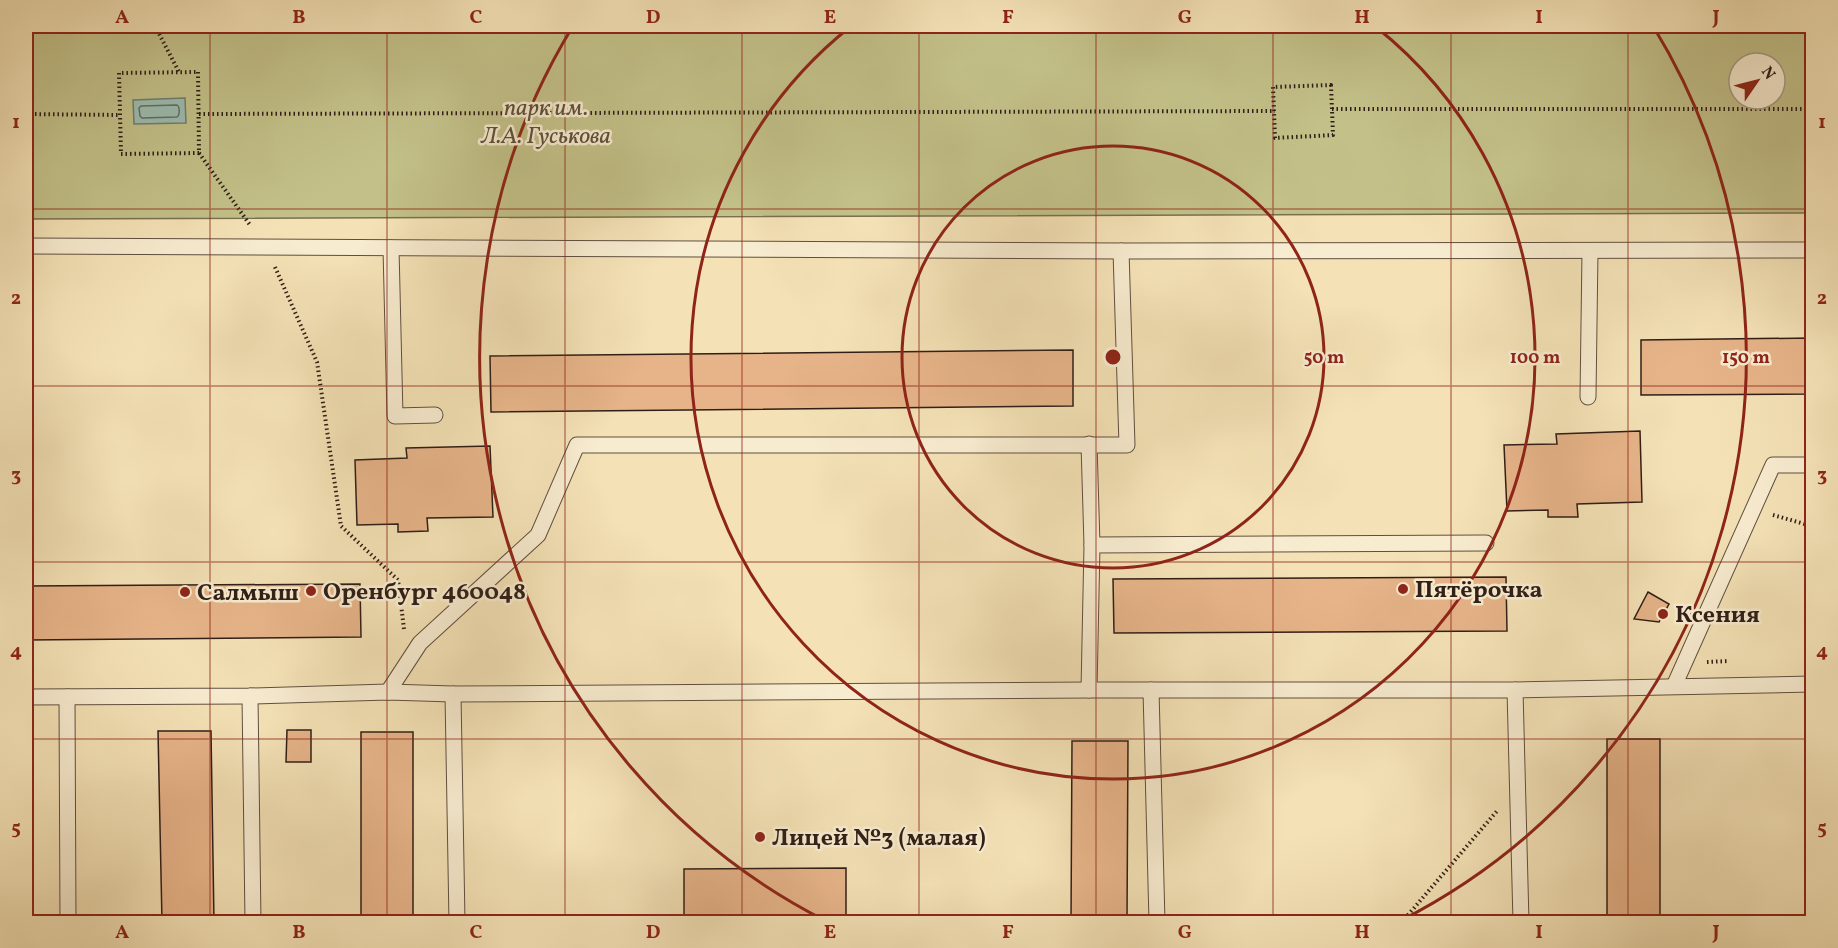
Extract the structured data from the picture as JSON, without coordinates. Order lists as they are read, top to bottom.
{
  "parks": ["парк им. Л.А. Гуськова"],
  "places": [
    "Пятёрочка",
    "Оренбург 460048",
    "Салмыш",
    "Ксения",
    "Лицей №3 (малая)"
  ],
  "north": "top right",
  "grid": {
    "columns": [
      "A",
      "B",
      "C",
      "D",
      "E",
      "F",
      "G",
      "H",
      "I",
      "J"
    ],
    "rows": [
      "1",
      "2",
      "3",
      "4",
      "5"
    ]
  },
  "rings": ["50 m", "100 m", "150 m"]
}
